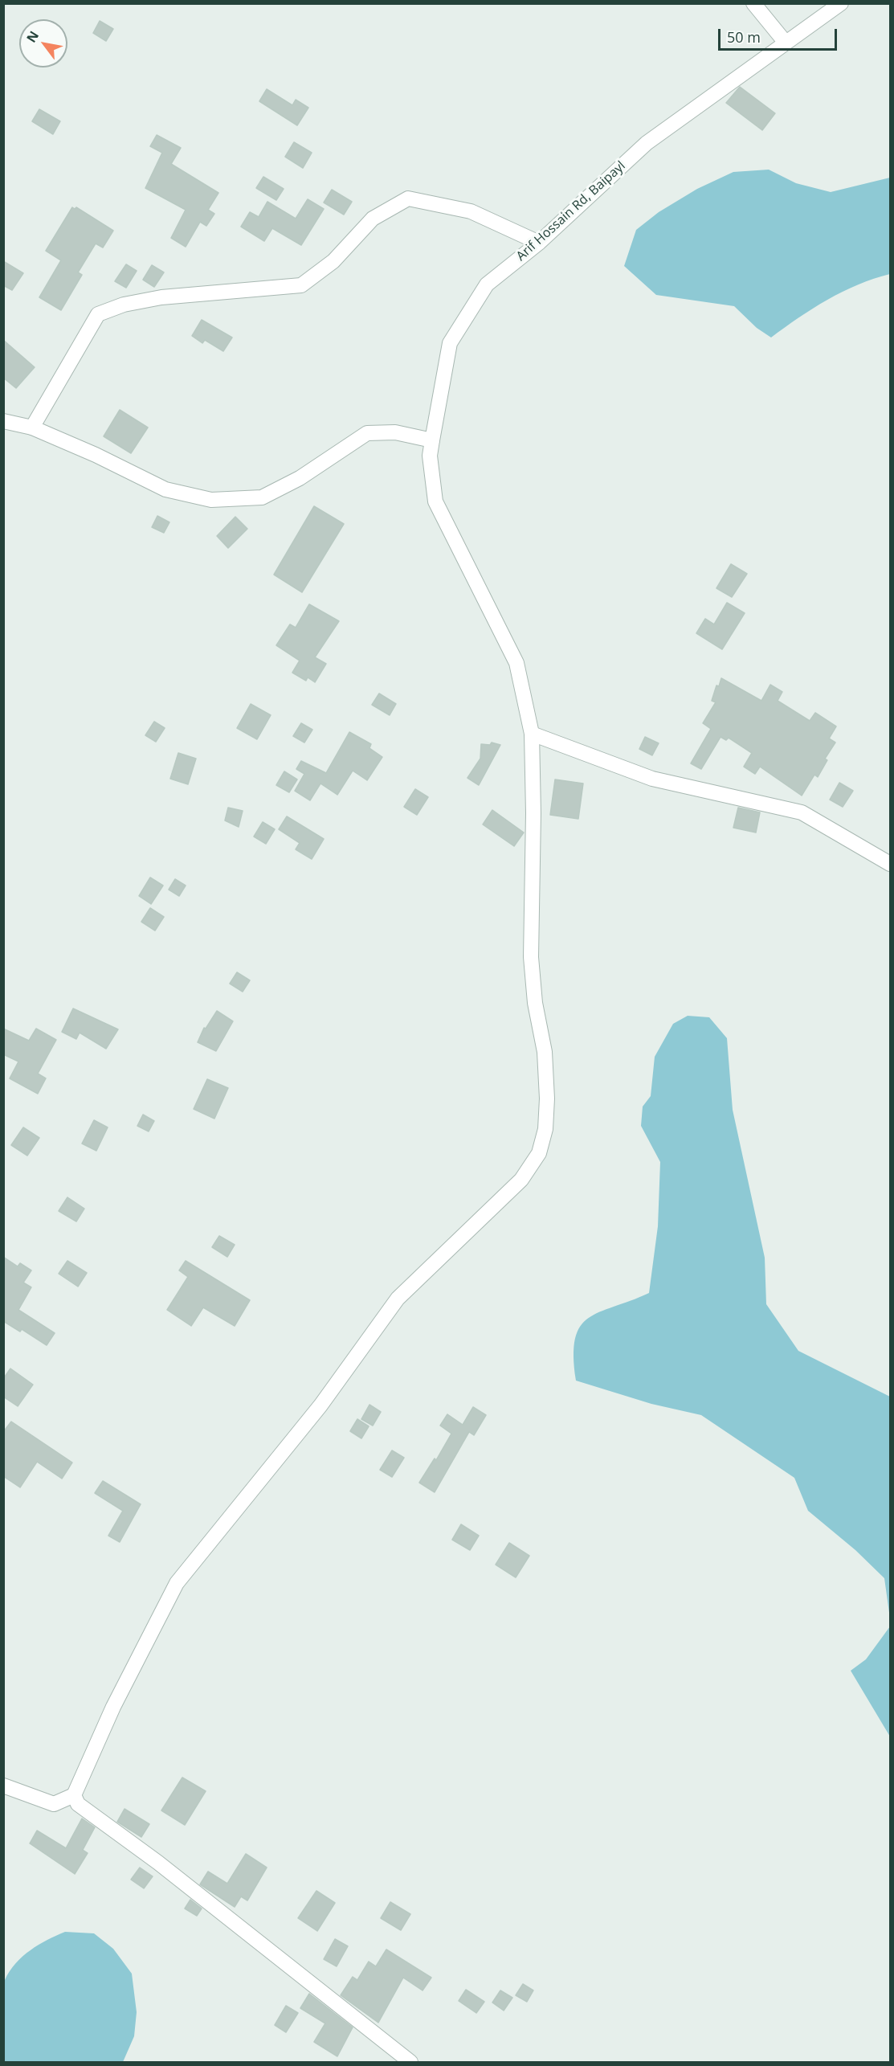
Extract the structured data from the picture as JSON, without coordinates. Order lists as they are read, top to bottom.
{
  "streets": {
    "street": ["Arif Hossain Rd, Baipayl"]
  },
  "scale_bar": "50 m",
  "north": "top left"
}
